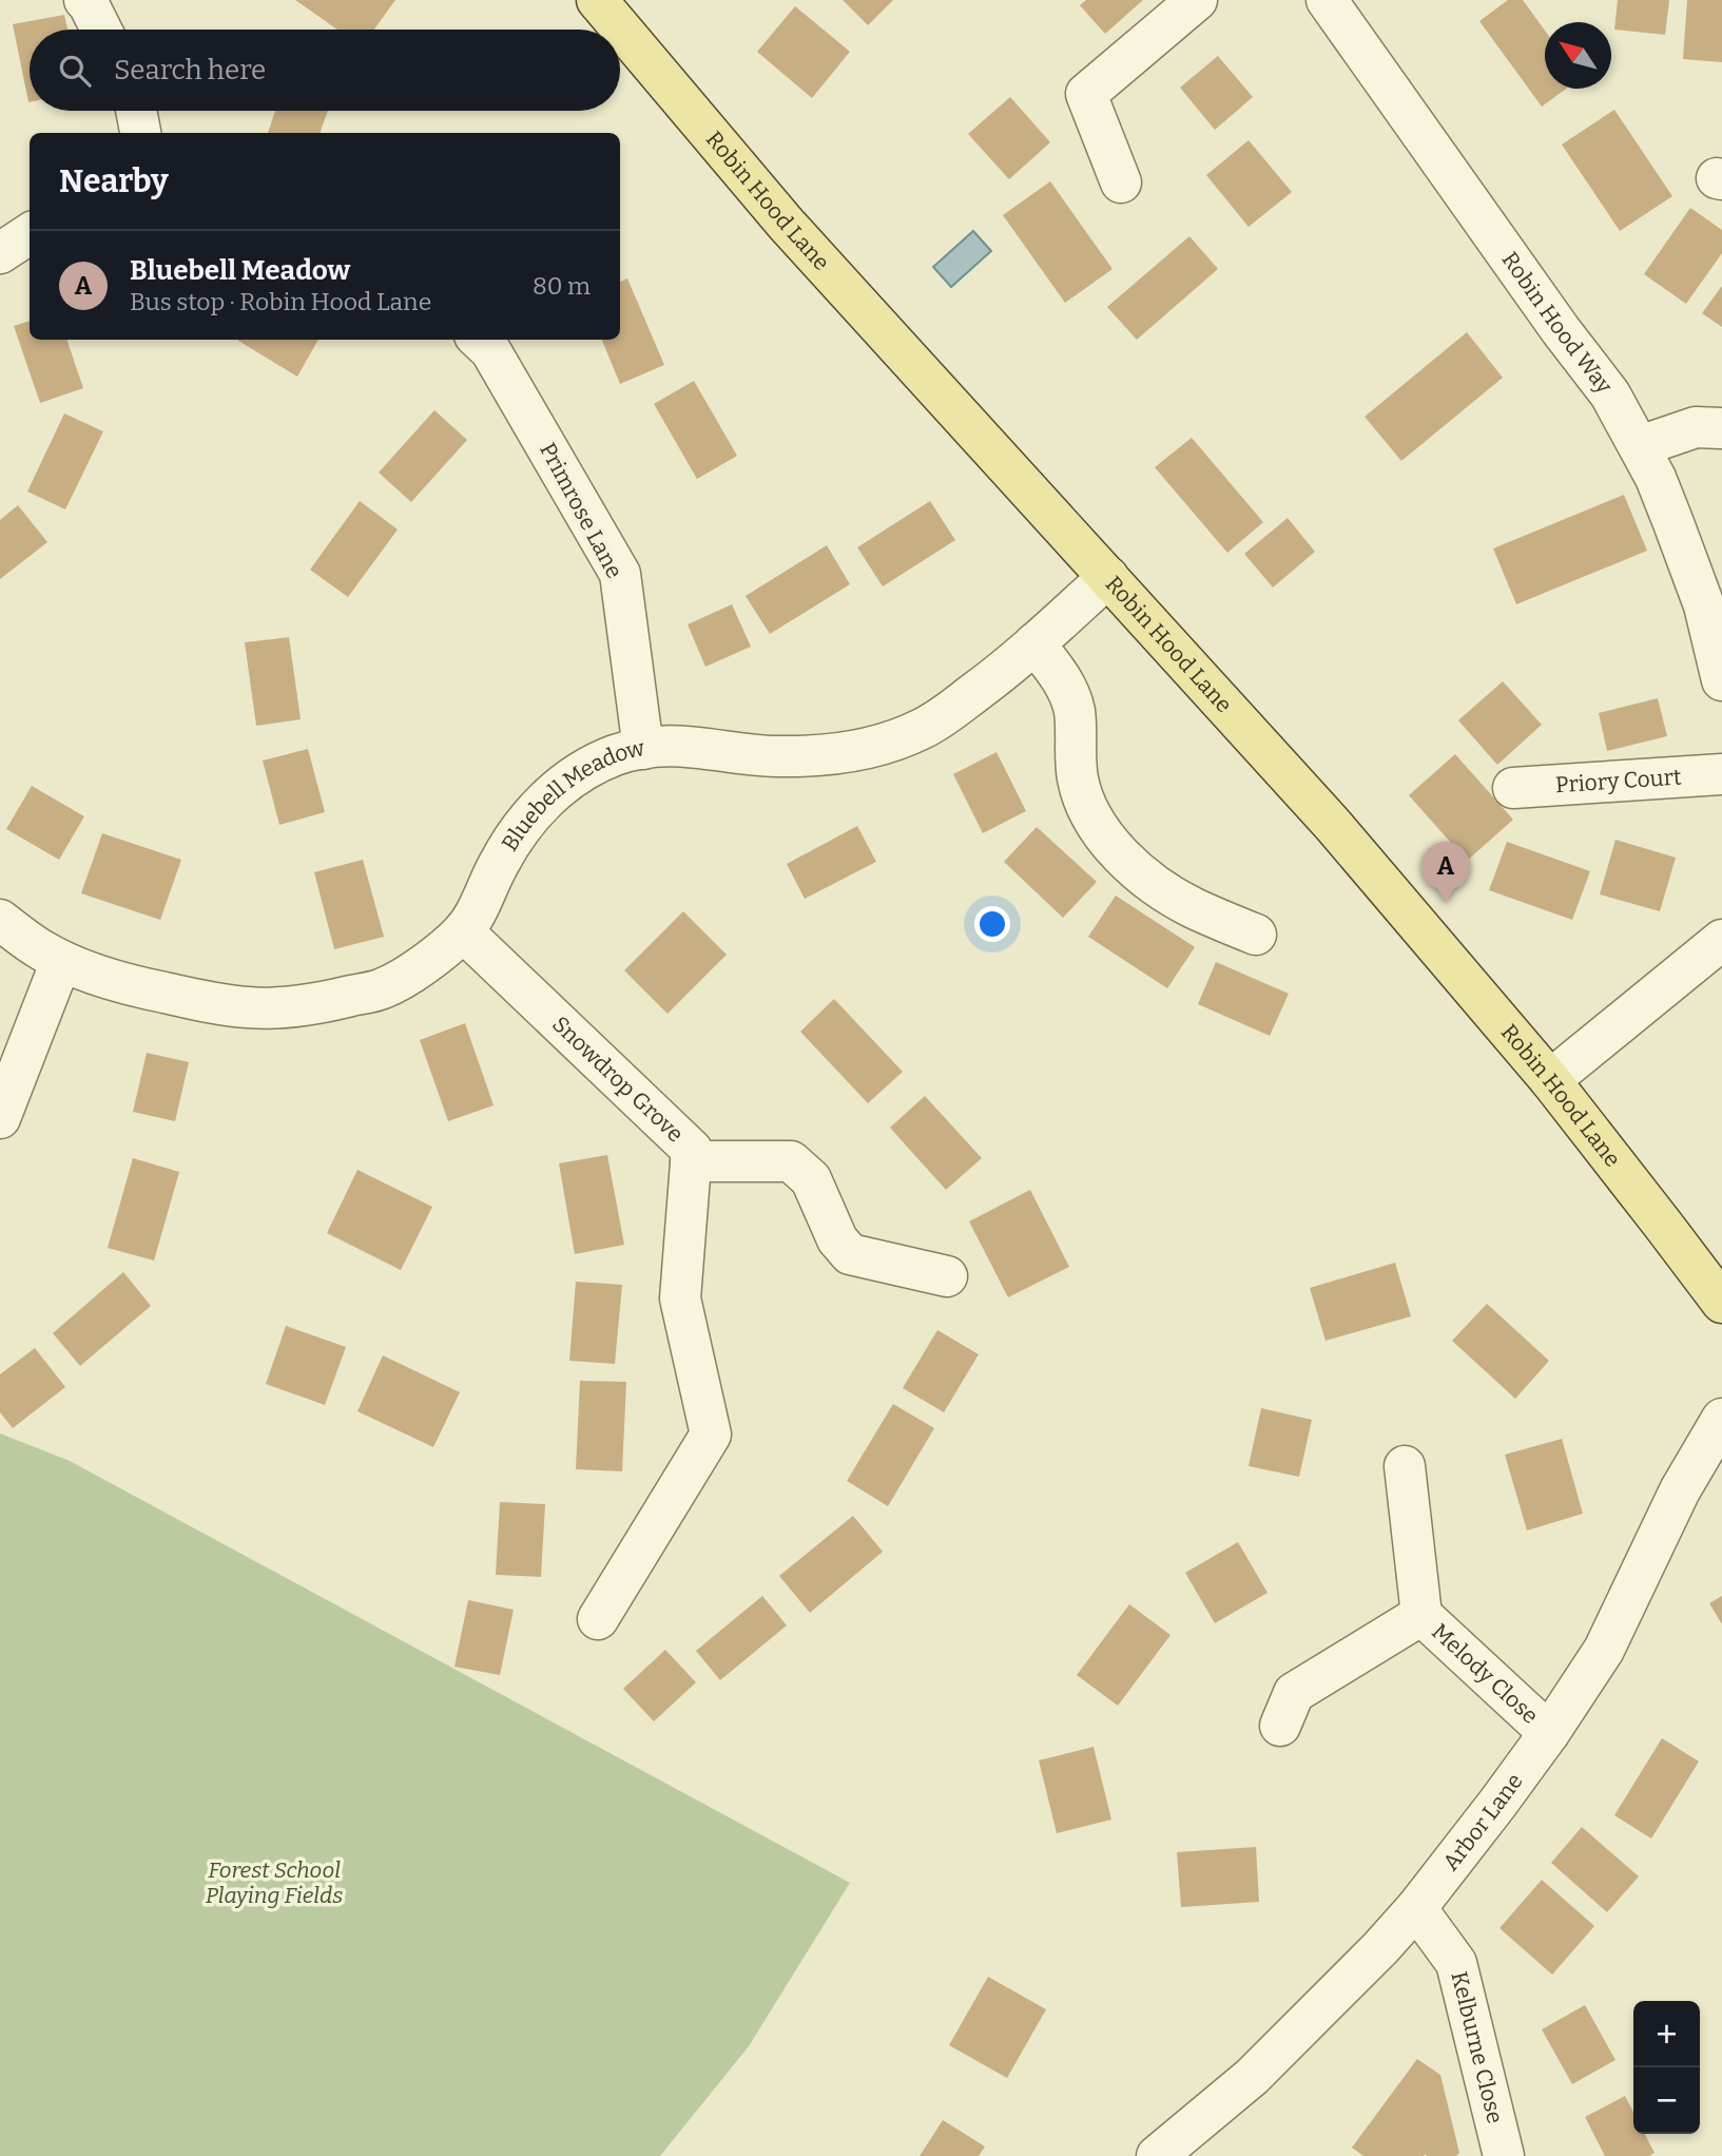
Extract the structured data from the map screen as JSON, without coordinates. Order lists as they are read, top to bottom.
{
  "streets": {
    "main road": ["Robin Hood Lane"],
    "street": [
      "Robin Hood Way",
      "Primrose Lane",
      "Priory Court",
      "Bluebell Meadow",
      "Snowdrop Grove",
      "Melody Close",
      "Arbor Lane",
      "Kelburne Close"
    ]
  },
  "crossings": [
    ["Robin Hood Lane", "Bluebell Meadow"],
    ["Primrose Lane", "Bluebell Meadow"],
    ["Bluebell Meadow", "Snowdrop Grove"],
    ["Melody Close", "Arbor Lane"],
    ["Arbor Lane", "Kelburne Close"]
  ],
  "parks": ["Forest School Playing Fields"],
  "north": "top left",
  "page": {
    "search": "Search here",
    "heading": "Nearby",
    "list": [
      {
        "mark": "A",
        "name": "Bluebell Meadow",
        "note": "Bus stop · Robin Hood Lane",
        "value": "80 m"
      }
    ],
    "pins": "A",
    "map_buttons": ["+", "−"]
  }
}
